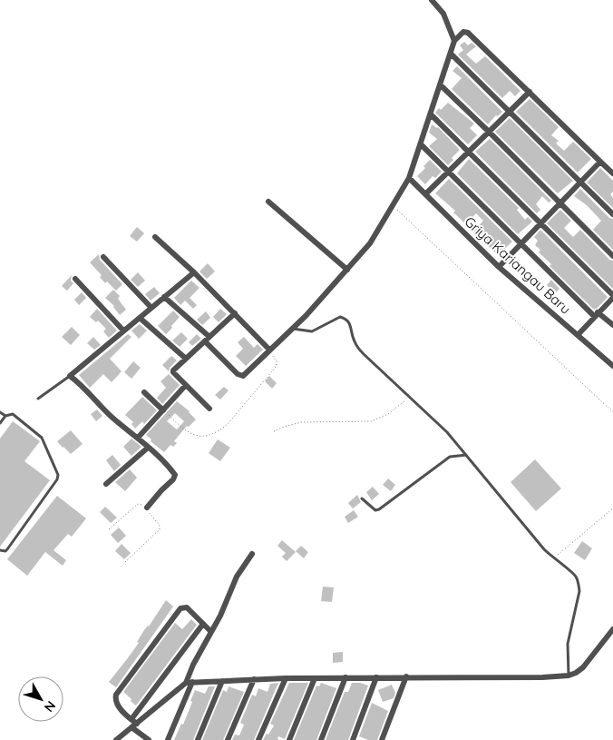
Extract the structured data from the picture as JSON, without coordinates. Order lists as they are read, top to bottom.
{
  "streets": {
    "street": ["Griya Kariangau Baru"]
  },
  "north": "bottom right"
}
